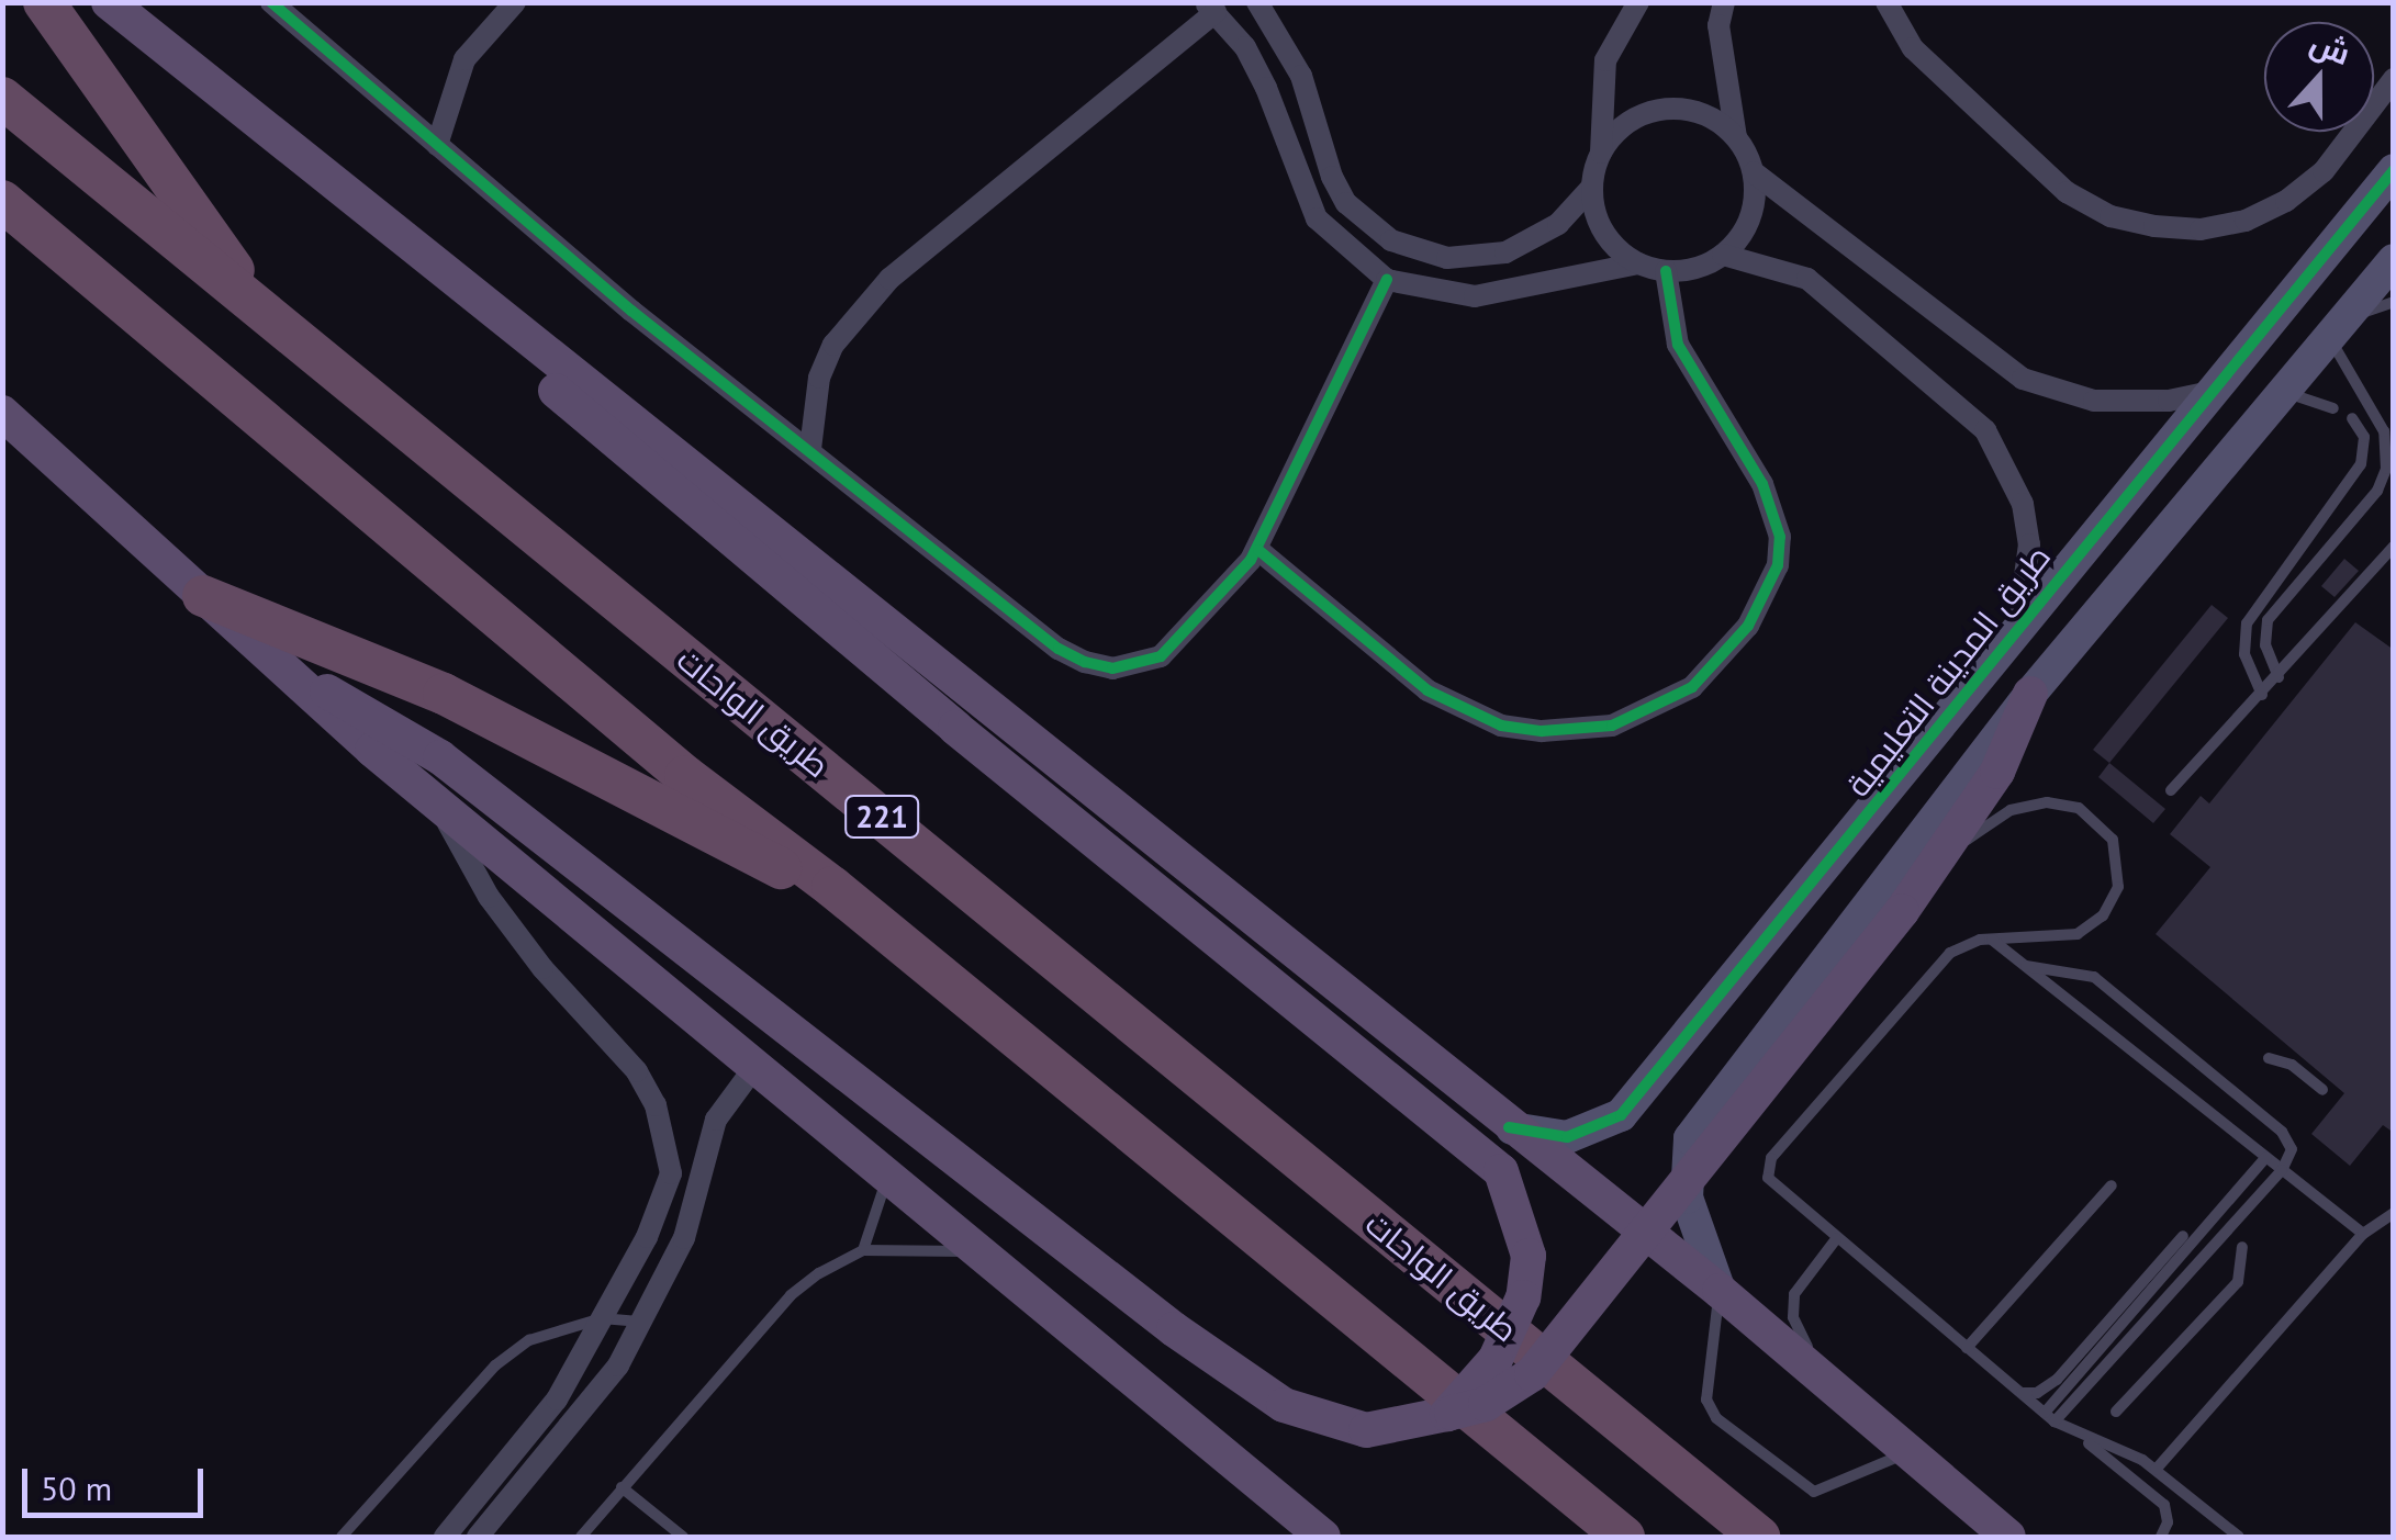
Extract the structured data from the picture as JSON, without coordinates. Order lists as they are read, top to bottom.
{
  "streets": {
    "highway": ["طريق الواحات", "221"],
    "street": ["طريق المدينة التعليمية"]
  },
  "scale_bar": "50 m",
  "north": "top"
}
